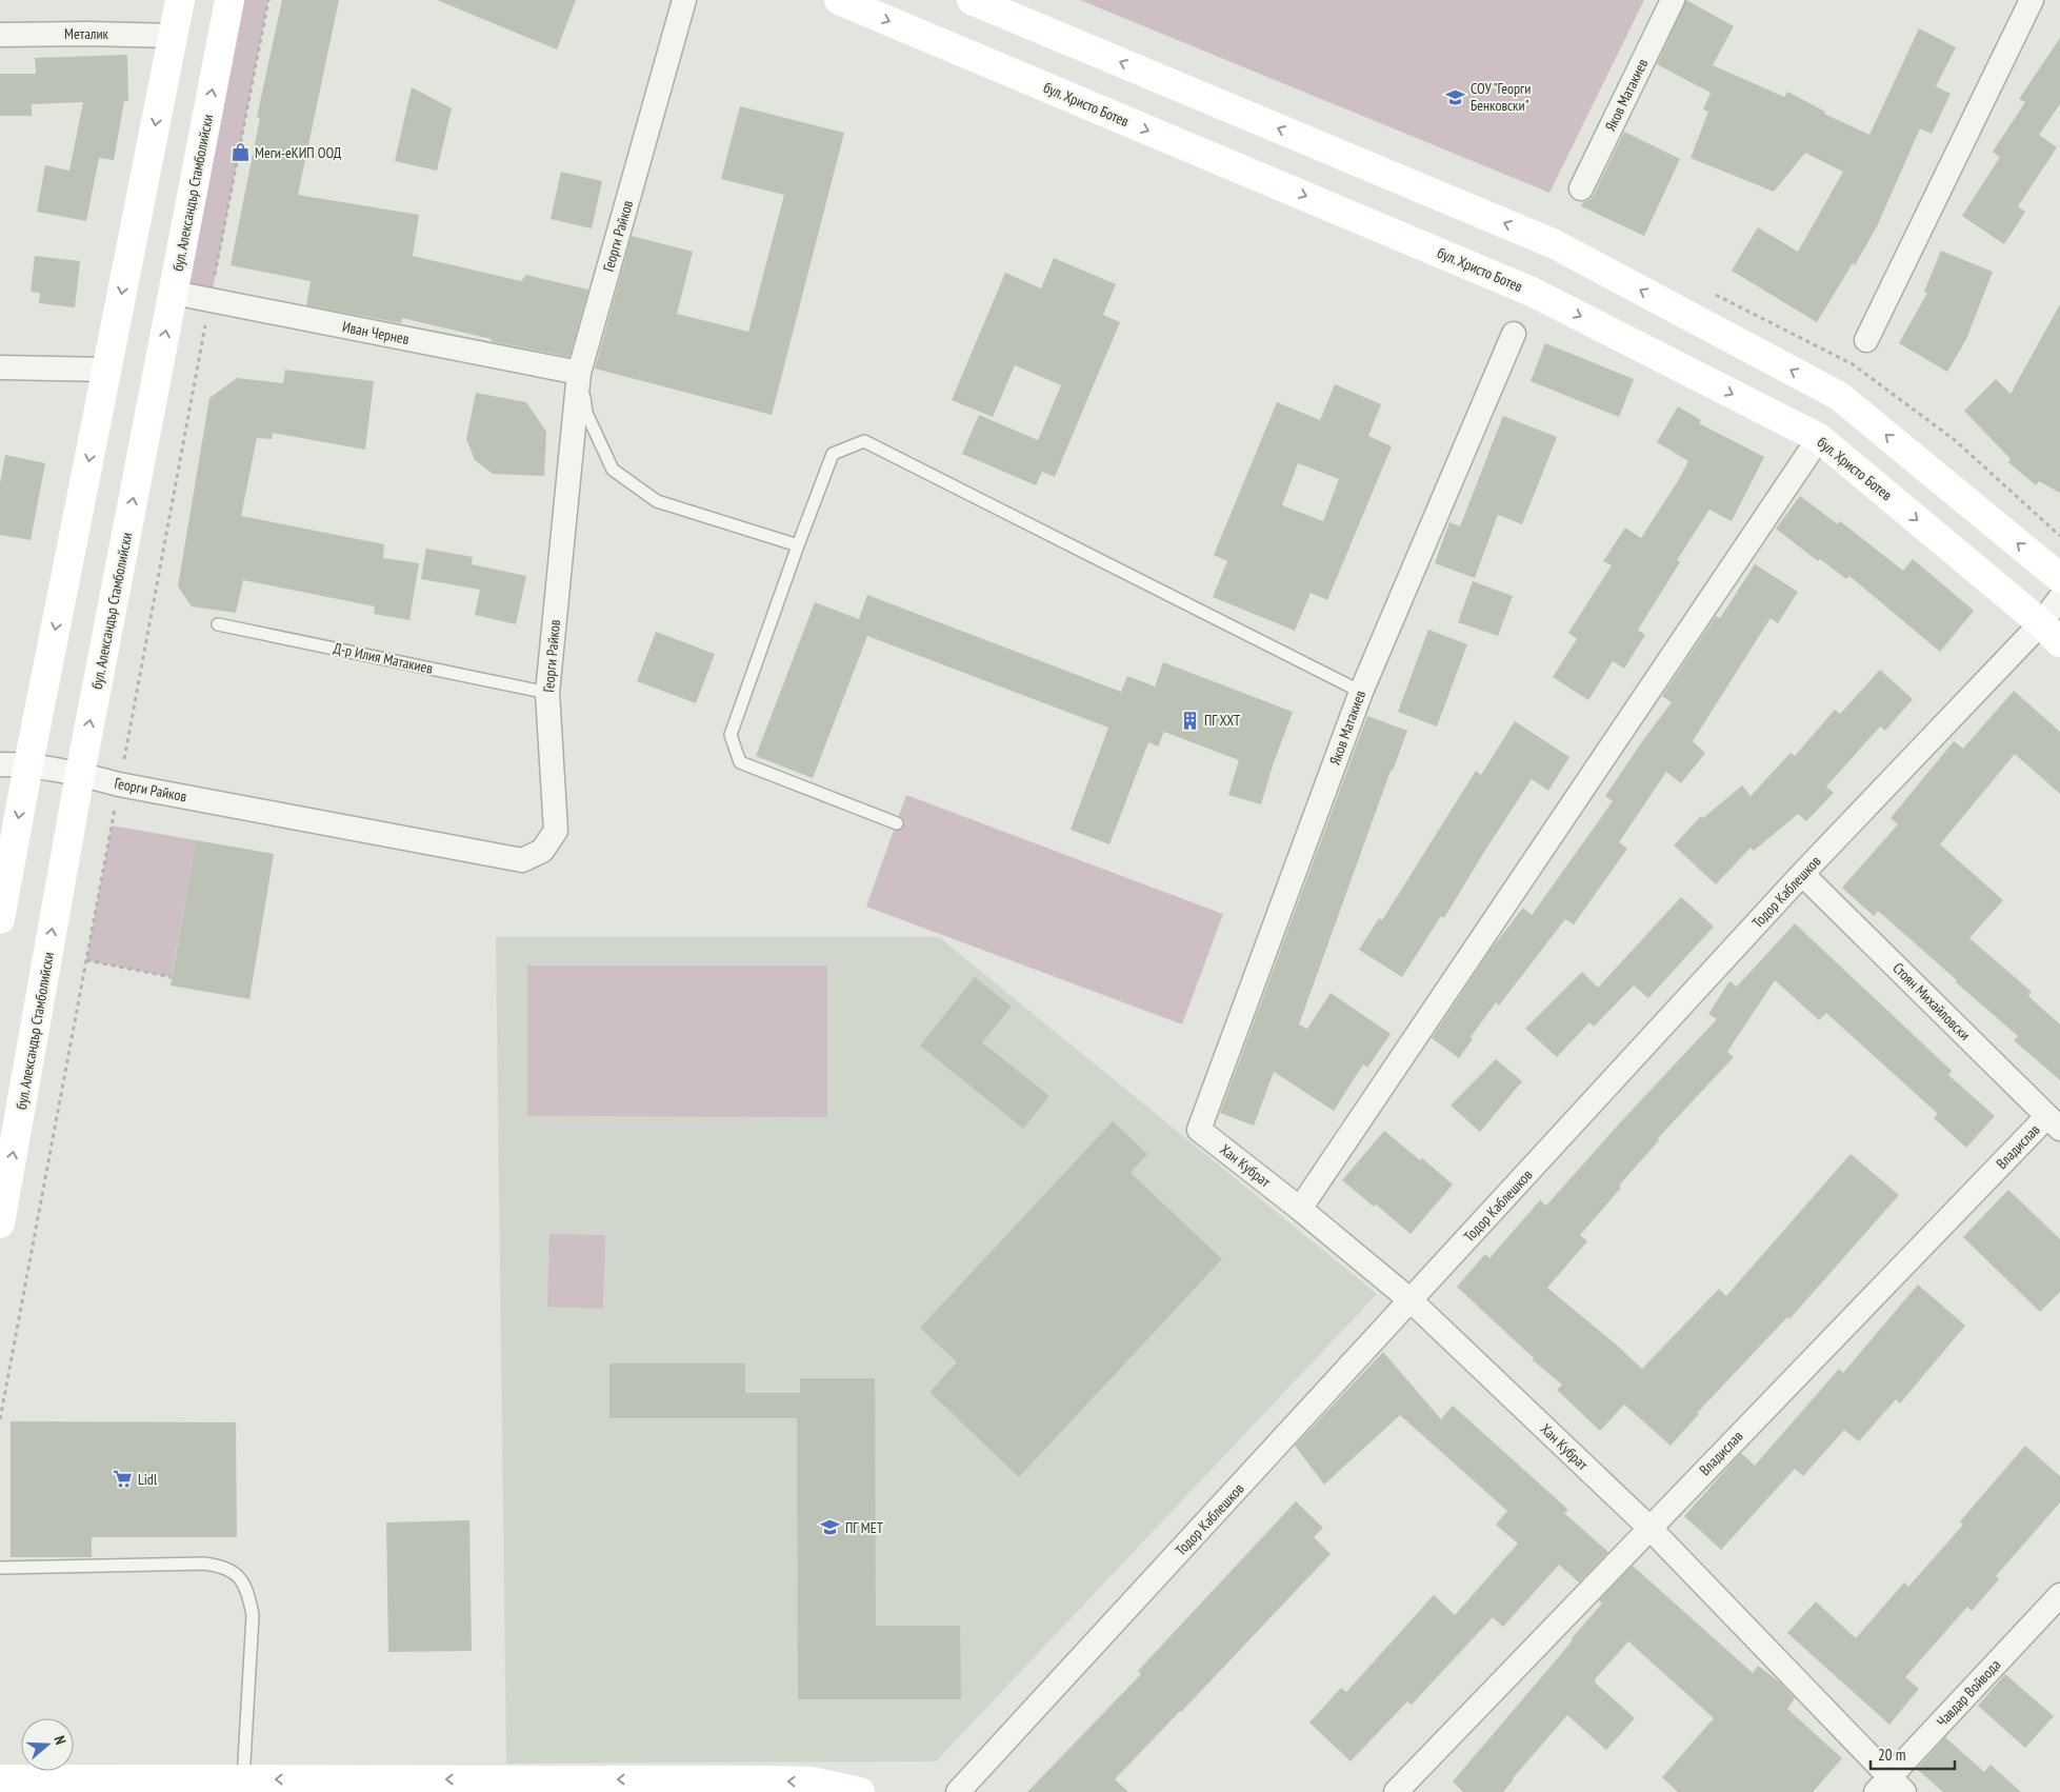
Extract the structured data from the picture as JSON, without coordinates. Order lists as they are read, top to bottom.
{
  "streets": {
    "street": [
      "Металик",
      "Яков Матакиев",
      "бул. Христо Ботев",
      "бул. Александър Стамболийски",
      "Георги Райков",
      "Иван Чернев",
      "Тодор Каблешков",
      "Стоян Михайловски",
      "Владислав",
      "Хан Кубрат",
      "Чавдар Войвода"
    ],
    "lane": ["Д-р Илия Матакиев"]
  },
  "crossings": [
    ["Яков Матакиев", "Хан Кубрат"],
    ["бул. Христо Ботев", "Тодор Каблешков"],
    ["бул. Александър Стамболийски", "Георги Райков"],
    ["бул. Александър Стамболийски", "Иван Чернев"],
    ["Георги Райков", "Иван Чернев"],
    ["Георги Райков", "Д-р Илия Матакиев"],
    ["Тодор Каблешков", "Стоян Михайловски"],
    ["Тодор Каблешков", "Хан Кубрат"],
    ["Стоян Михайловски", "Владислав"],
    ["Владислав", "Хан Кубрат"],
    ["Хан Кубрат", "Чавдар Войвода"]
  ],
  "places": {
    "school or university": ["СОУ \"Георги Бенковски\"", "ПГ МЕТ"],
    "shop": ["Меги-еКИП ООД"],
    "building": ["ПГ ХХТ"],
    "supermarket": ["Lidl"]
  },
  "scale_bar": "20 m",
  "north": "right"
}
